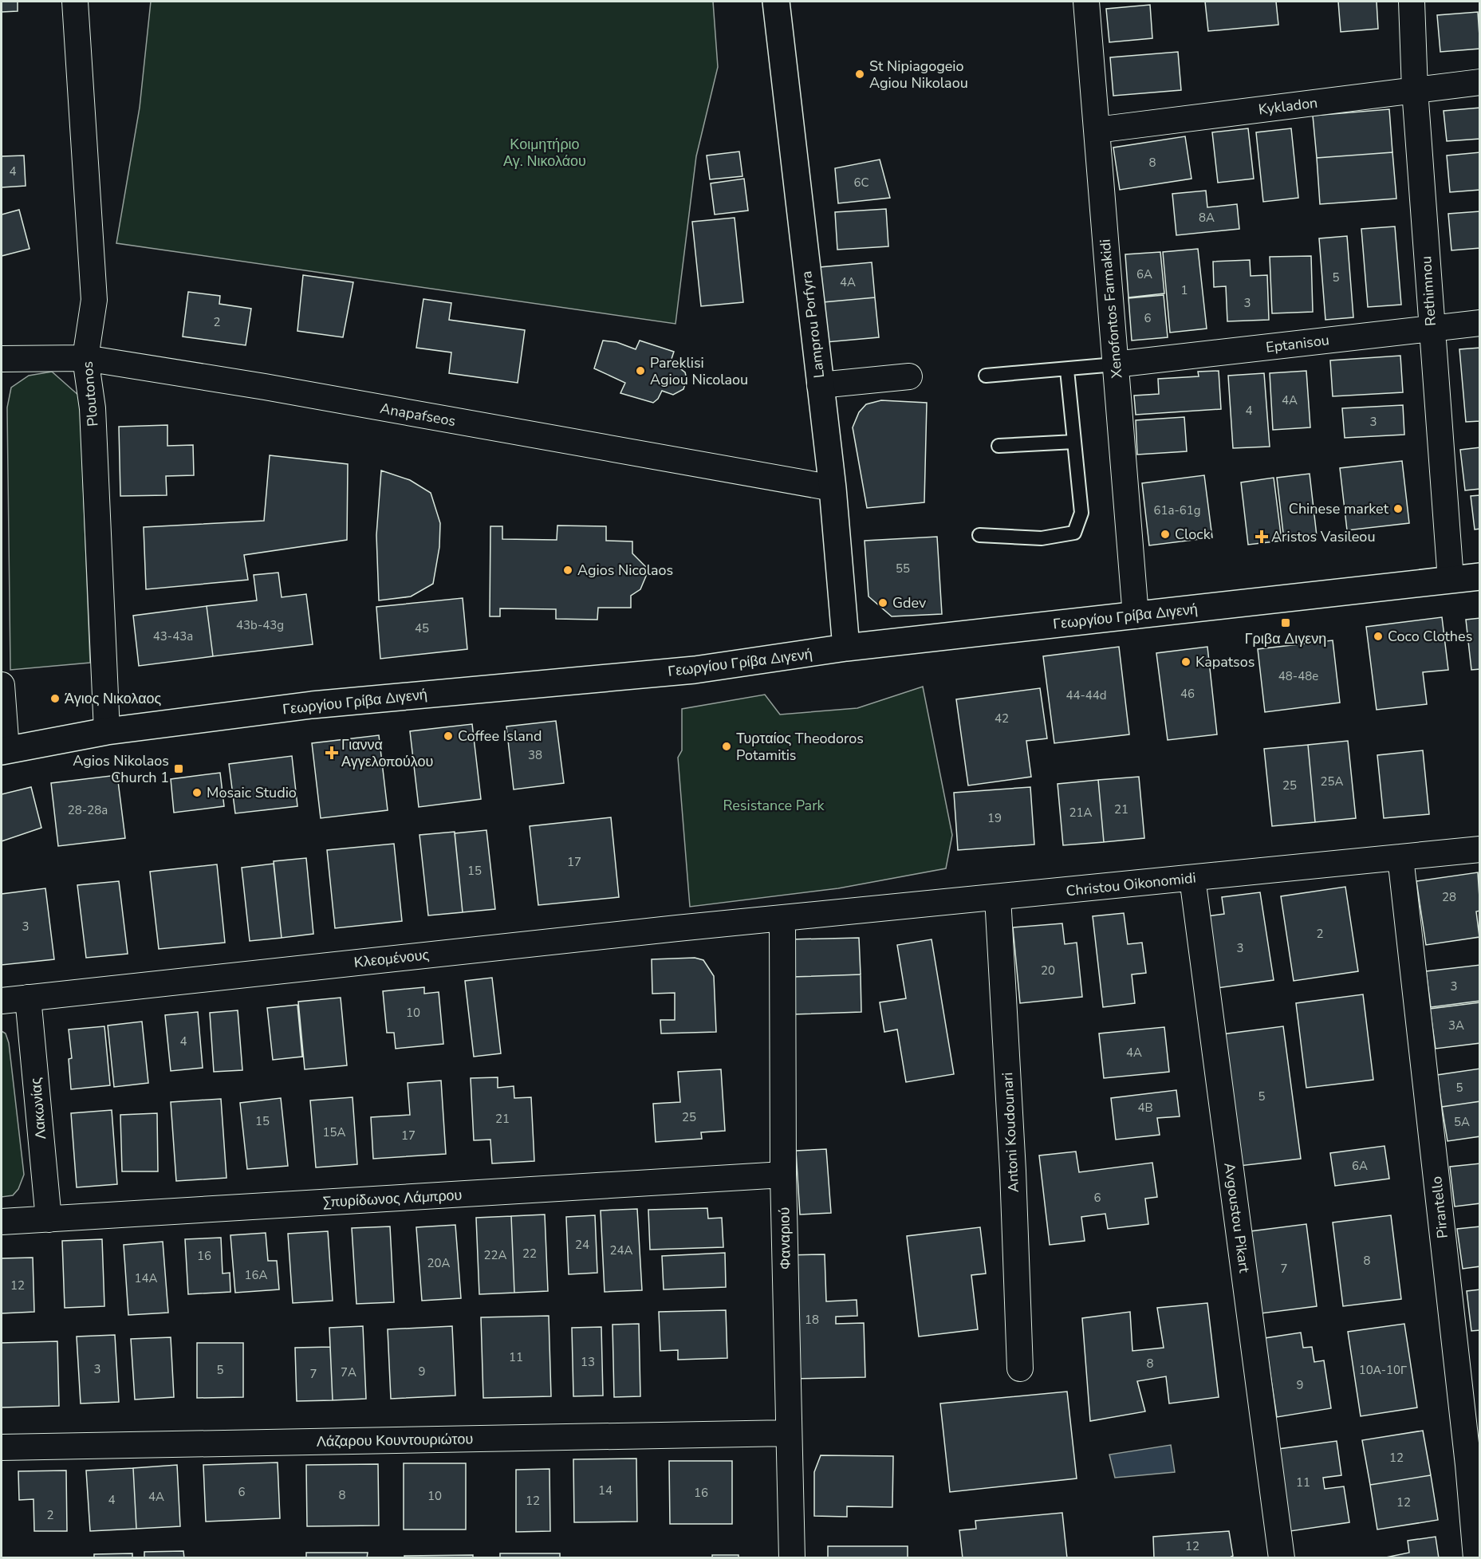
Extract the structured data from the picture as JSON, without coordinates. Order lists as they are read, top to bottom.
{
  "streets": {
    "main road": ["Lamprou Porfyra", "Γεωργίου Γρίβα Διγενή"],
    "street": [
      "Kykladon",
      "Rethimnou",
      "Xenofontos Farmakidi",
      "Eptanisou",
      "Ploutonos",
      "Anapafseos",
      "Christou Oikonomidi",
      "Κλεομένους",
      "Λακωνίας",
      "Antoni Koudounari",
      "Σπυρίδωνος Λάμπρου",
      "Pirantello",
      "Avgoustou Pikart",
      "Φαναριού",
      "Λάζαρου Κουντουριώτου"
    ]
  },
  "crossings": [
    ["Kykladon", "Rethimnou"],
    ["Kykladon", "Xenofontos Farmakidi"],
    ["Rethimnou", "Eptanisou"],
    ["Rethimnou", "Γεωργίου Γρίβα Διγενή"],
    ["Xenofontos Farmakidi", "Eptanisou"],
    ["Xenofontos Farmakidi", "Γεωργίου Γρίβα Διγενή"],
    ["Lamprou Porfyra", "Anapafseos"],
    ["Lamprou Porfyra", "Γεωργίου Γρίβα Διγενή"],
    ["Ploutonos", "Anapafseos"],
    ["Ploutonos", "Γεωργίου Γρίβα Διγενή"],
    ["Christou Oikonomidi", "Κλεομένους"],
    ["Christou Oikonomidi", "Antoni Koudounari"],
    ["Christou Oikonomidi", "Pirantello"],
    ["Christou Oikonomidi", "Avgoustou Pikart"],
    ["Christou Oikonomidi", "Φαναριού"],
    ["Κλεομένους", "Λακωνίας"],
    ["Κλεομένους", "Φαναριού"],
    ["Λακωνίας", "Σπυρίδωνος Λάμπρου"],
    ["Σπυρίδωνος Λάμπρου", "Φαναριού"],
    ["Φαναριού", "Λάζαρου Κουντουριώτου"]
  ],
  "parks": ["Κοιμητήριο Αγ. Νικολάου", "Resistance Park"],
  "places": {
    "other": [
      "St Nipiagogeio Agiou Nikolaou",
      "Pareklisi Agiou Nicolaou",
      "Chinese market",
      "Clock",
      "Agios Nicolaos",
      "Gdev",
      "Coco Clothes",
      "Kapatsos",
      "Άγιος Νικολαος",
      "Coffee Island",
      "Τυρταίος Theodoros Potamitis",
      "Mosaic Studio"
    ],
    "health": ["Aristos Vasileou", "Γιαννα Αγγελοπούλου"],
    "transit": ["Γριβα Διγενη", "Agios Nikolaos Church 1"]
  },
  "house_numbers": [
    "8",
    "4",
    "6C",
    "8A",
    "6A",
    "5",
    "4A",
    "1",
    "3",
    "6",
    "2",
    "4A",
    "4",
    "3",
    "61a-61g",
    "55",
    "43b-43g",
    "45",
    "43-43a",
    "48-48e",
    "46",
    "44-44d",
    "42",
    "38",
    "25A",
    "25",
    "21",
    "28-28a",
    "21A",
    "19",
    "17",
    "15",
    "28",
    "3",
    "2",
    "3",
    "20",
    "3",
    "10",
    "3A",
    "4",
    "4A",
    "5",
    "5",
    "4B",
    "25",
    "21",
    "15",
    "5A",
    "15A",
    "17",
    "6A",
    "6",
    "24",
    "24A",
    "22",
    "22A",
    "16",
    "8",
    "20A",
    "7",
    "16A",
    "14A",
    "12",
    "18",
    "11",
    "13",
    "8",
    "3",
    "5",
    "10Α-10Γ",
    "9",
    "7A",
    "7",
    "9",
    "12",
    "11",
    "14",
    "6",
    "16",
    "8",
    "10",
    "4A",
    "4",
    "12",
    "12",
    "2",
    "12"
  ]
}
